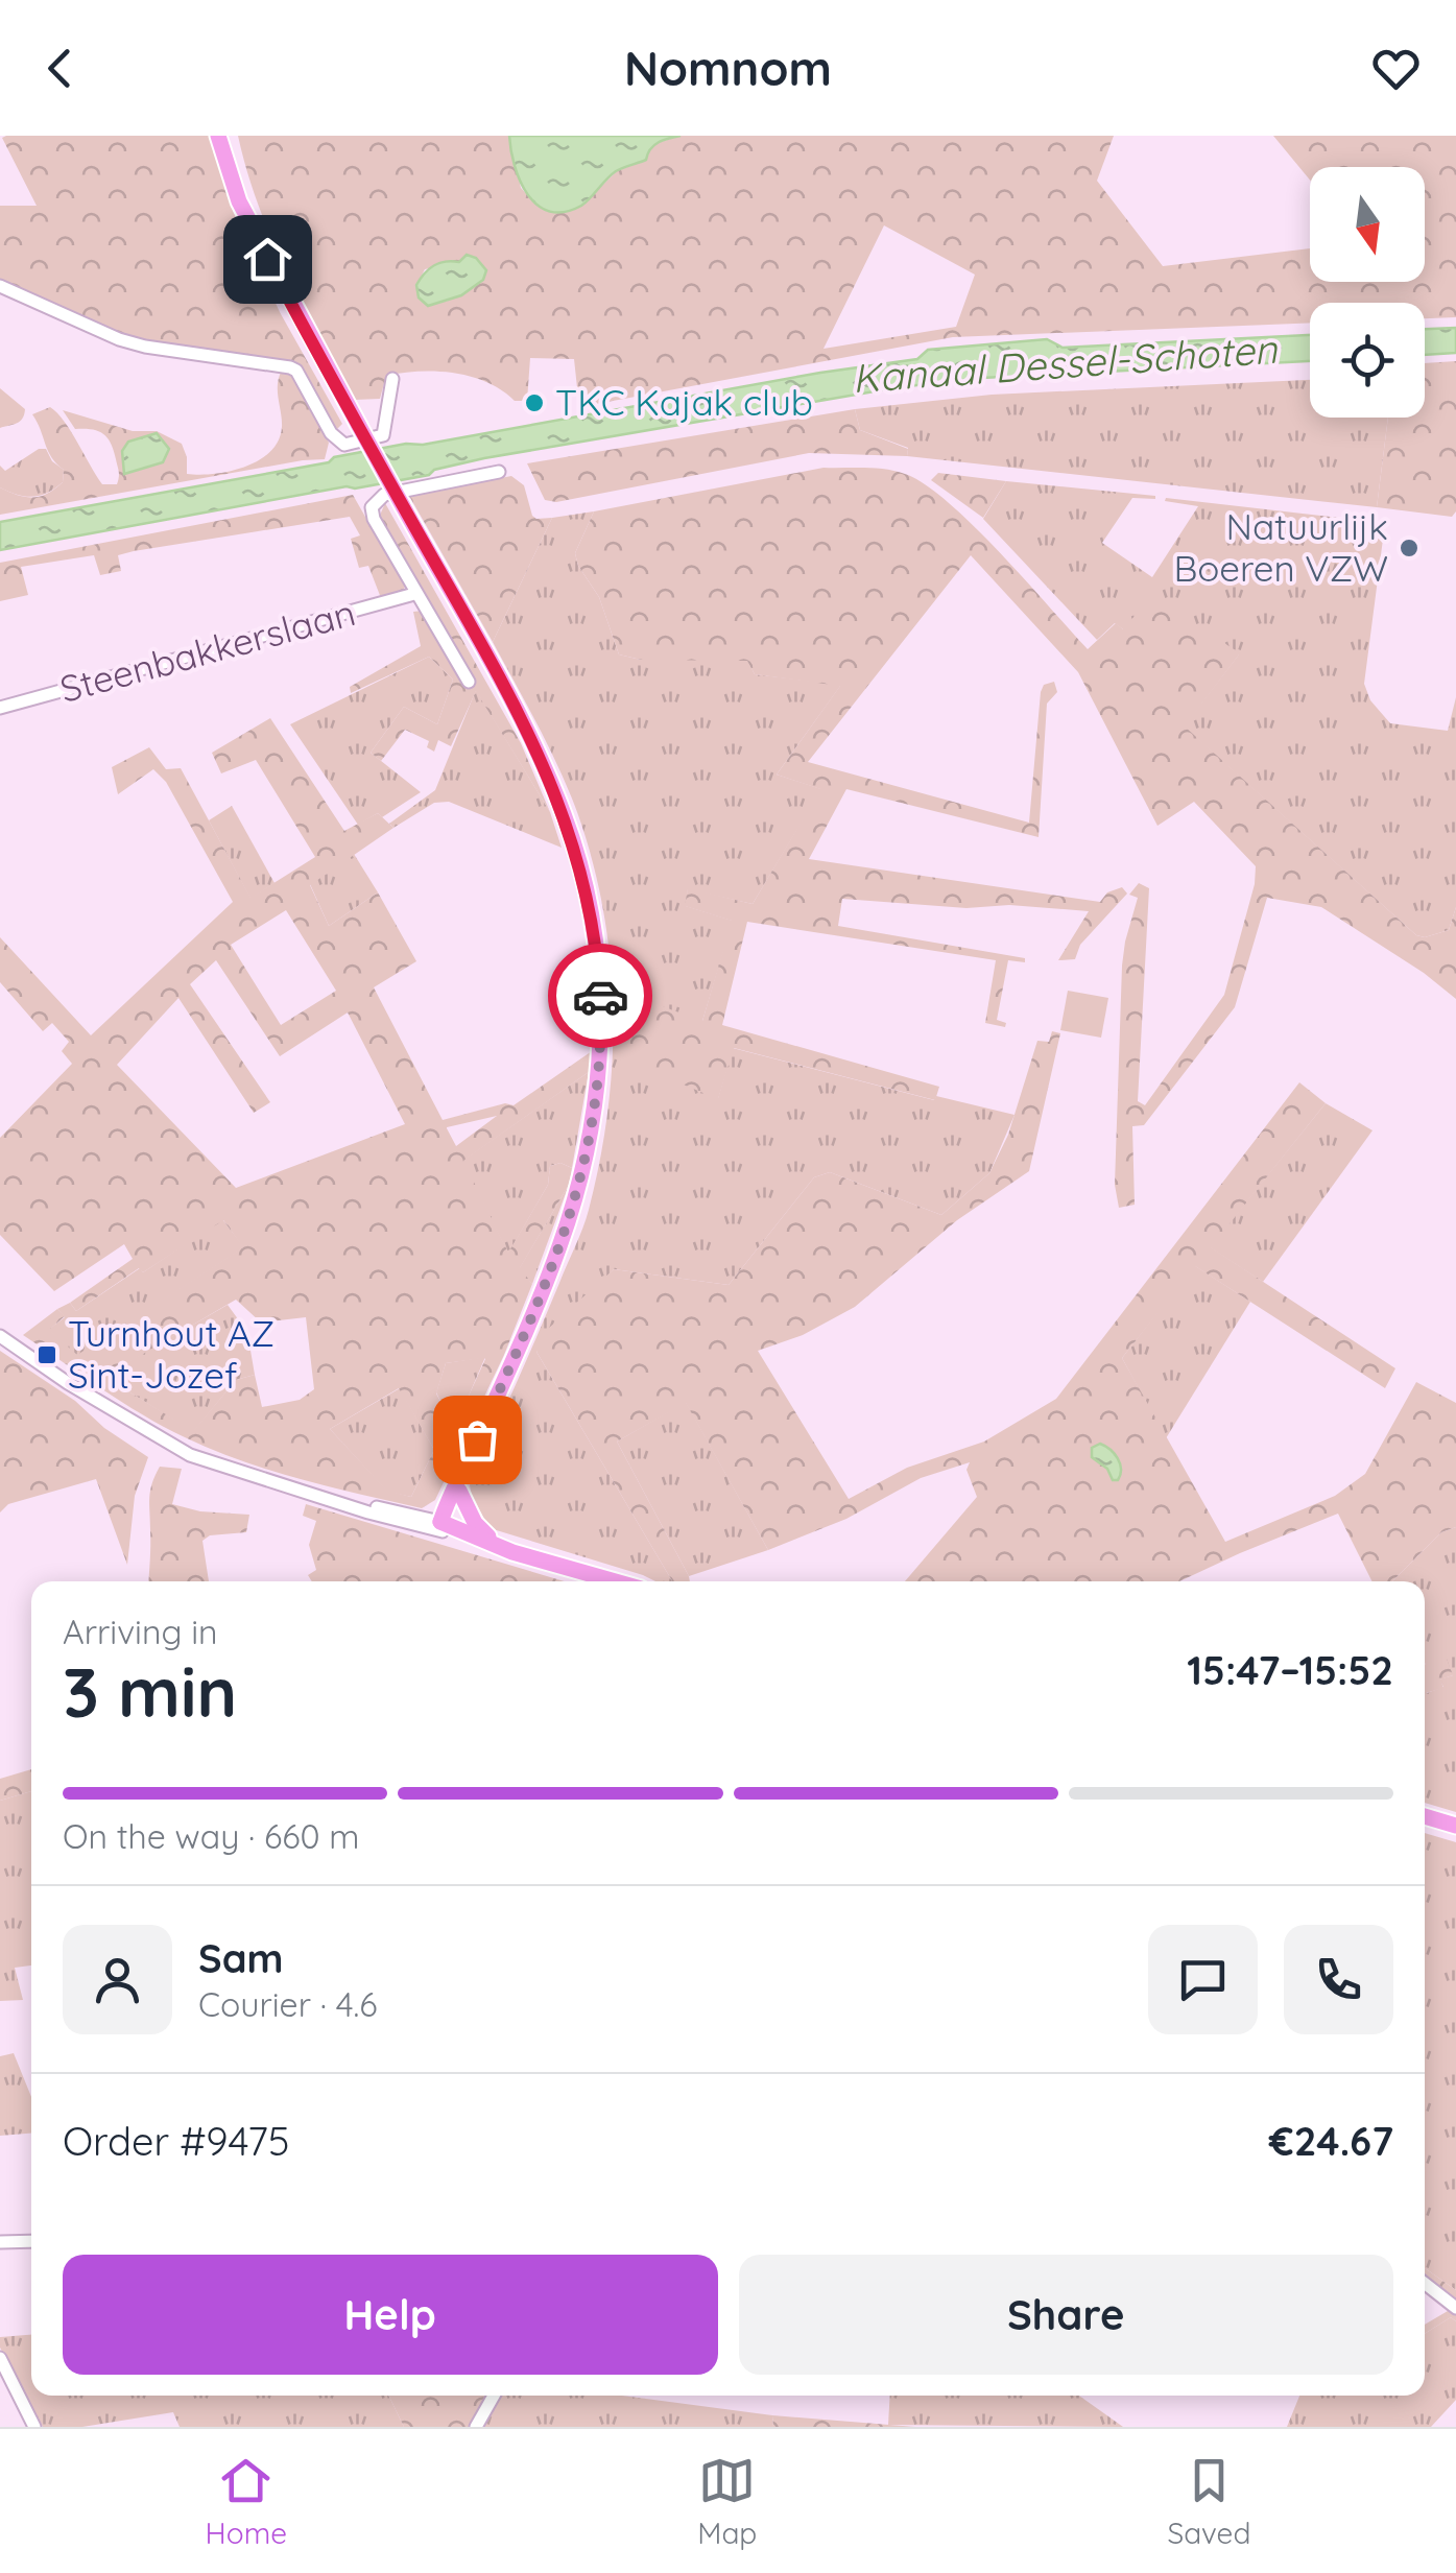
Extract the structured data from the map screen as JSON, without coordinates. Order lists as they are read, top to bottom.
{
  "streets": {
    "street": ["Steenbakkerslaan"]
  },
  "water": ["Kanaal Dessel-Schoten"],
  "places": {
    "other": ["TKC Kajak club", "Natuurlijk Boeren VZW"],
    "transit": ["Turnhout AZ Sint-Jozef"]
  },
  "north": "bottom",
  "page": {
    "header": "Nomnom",
    "heading": ["3 min", "Arriving in", "15:47–15:52"],
    "panel": [
      "Sam",
      "Courier · 4.6",
      "Order #9475",
      "€24.67"
    ],
    "bar": "On the way · 660 m",
    "buttons": ["Help", "Share"],
    "tabs": ["Home", "Map", "Saved"]
  }
}
